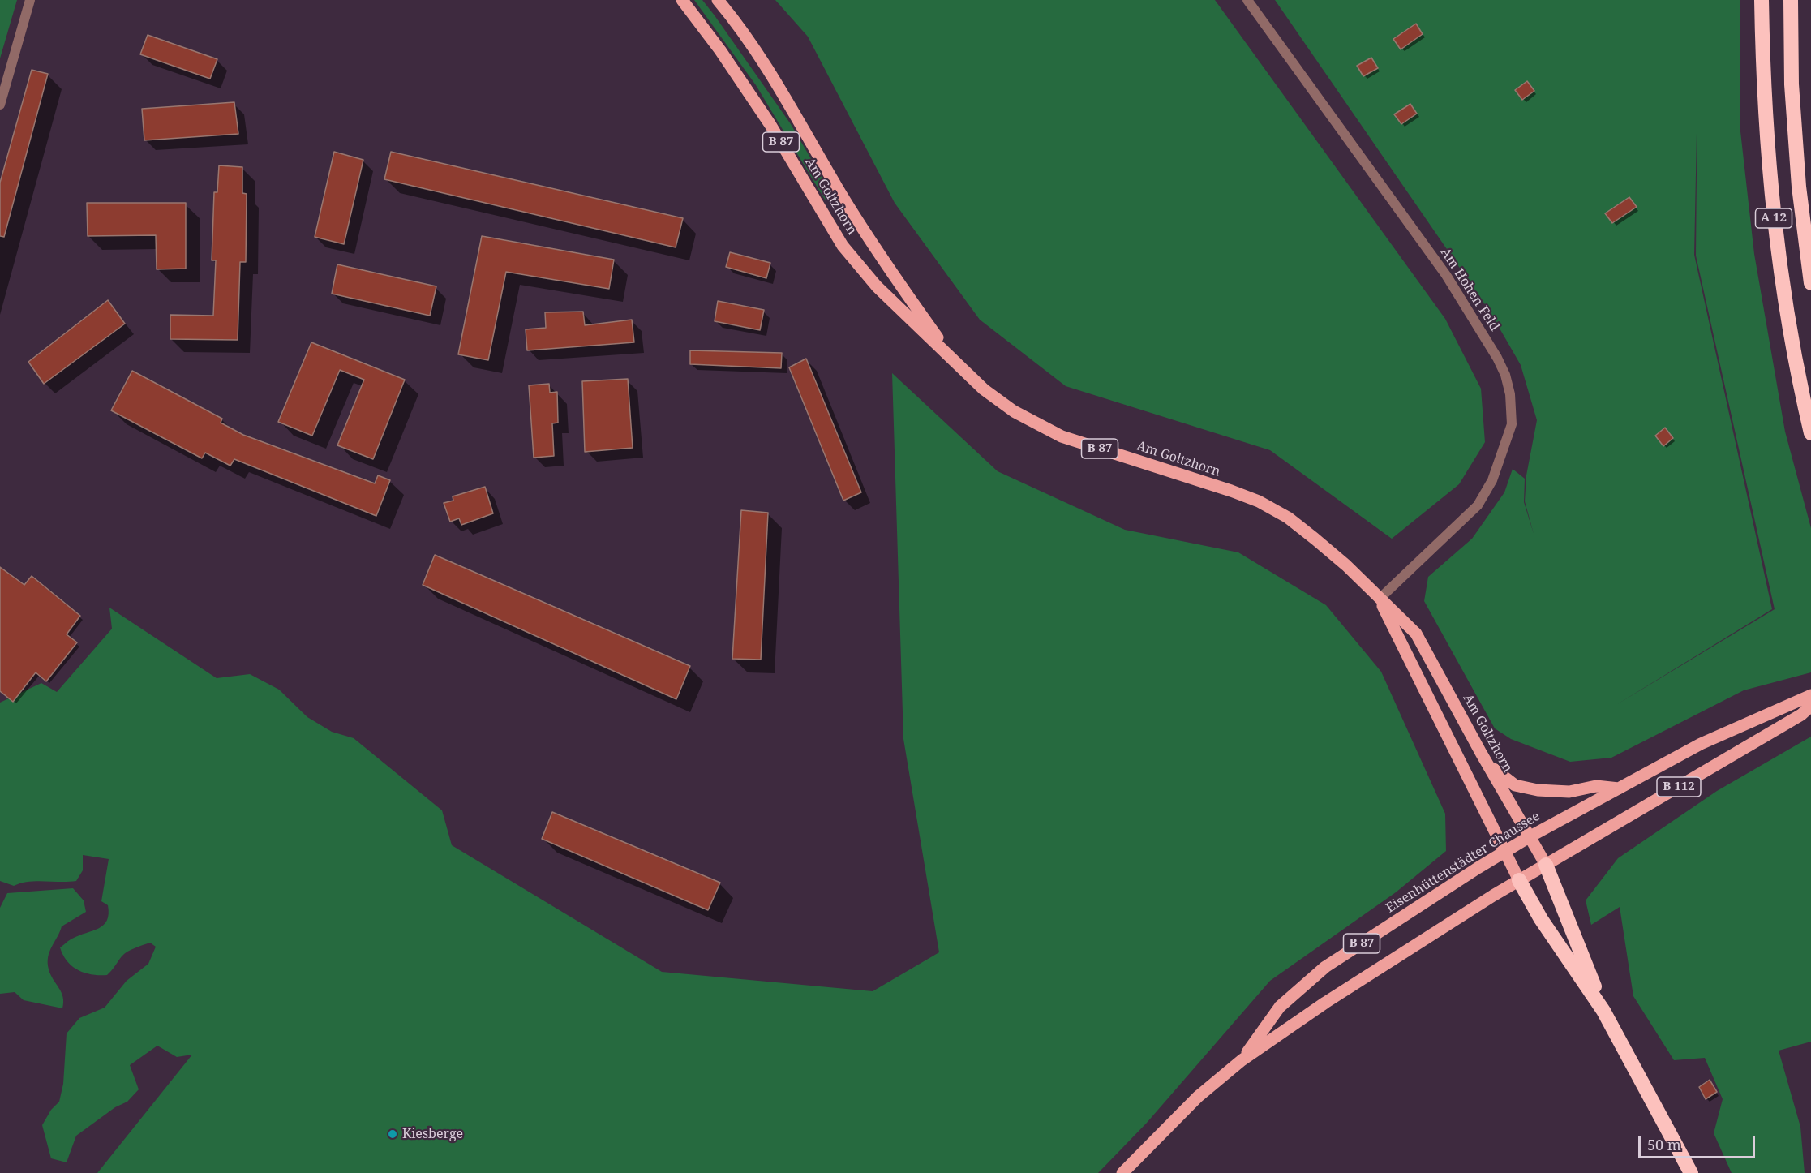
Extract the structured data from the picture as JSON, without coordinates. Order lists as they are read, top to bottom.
{
  "streets": {
    "highway": ["A 12"],
    "main road": [
      "B 87",
      "Am Goltzhorn",
      "B 112",
      "Eisenhüttenstädter Chaussee"
    ],
    "street": ["Am Hohen Feld"]
  },
  "crossings": [
    ["Am Goltzhorn", "Am Hohen Feld"],
    ["Am Goltzhorn", "Eisenhüttenstädter Chaussee"]
  ],
  "places": ["Kiesberge"],
  "scale_bar": "50 m"
}
